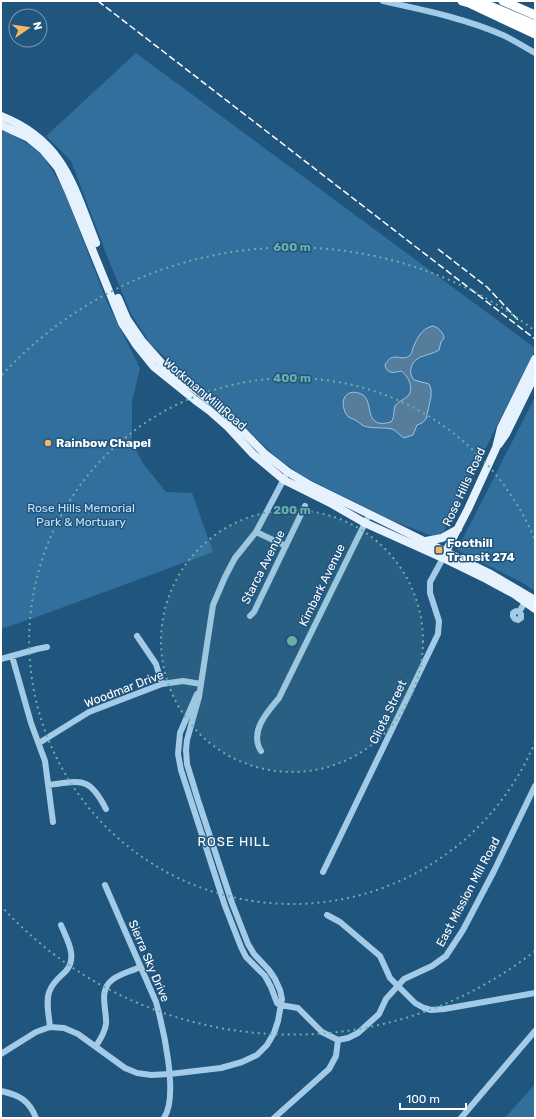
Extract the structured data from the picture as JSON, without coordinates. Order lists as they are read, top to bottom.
{
  "streets": {
    "main road": ["Workman Mill Road", "Rose Hills Road"],
    "street": [
      "Starca Avenue",
      "Kimbark Avenue",
      "Woodmar Drive",
      "Cliota Street",
      "East Mission Mill Road",
      "Sierra Sky Drive"
    ]
  },
  "crossings": [
    ["Workman Mill Road", "Rose Hills Road"],
    ["Workman Mill Road", "Kimbark Avenue"],
    ["Workman Mill Road", "Cliota Street"],
    ["Rose Hills Road", "Cliota Street"]
  ],
  "districts": ["ROSE HILL"],
  "parks": ["Rose Hills Memorial Park & Mortuary"],
  "places": {
    "other": ["Rainbow Chapel"],
    "transit": ["Foothill Transit 274"]
  },
  "scale_bar": "100 m",
  "north": "right",
  "rings": ["600 m", "400 m", "200 m"]
}
